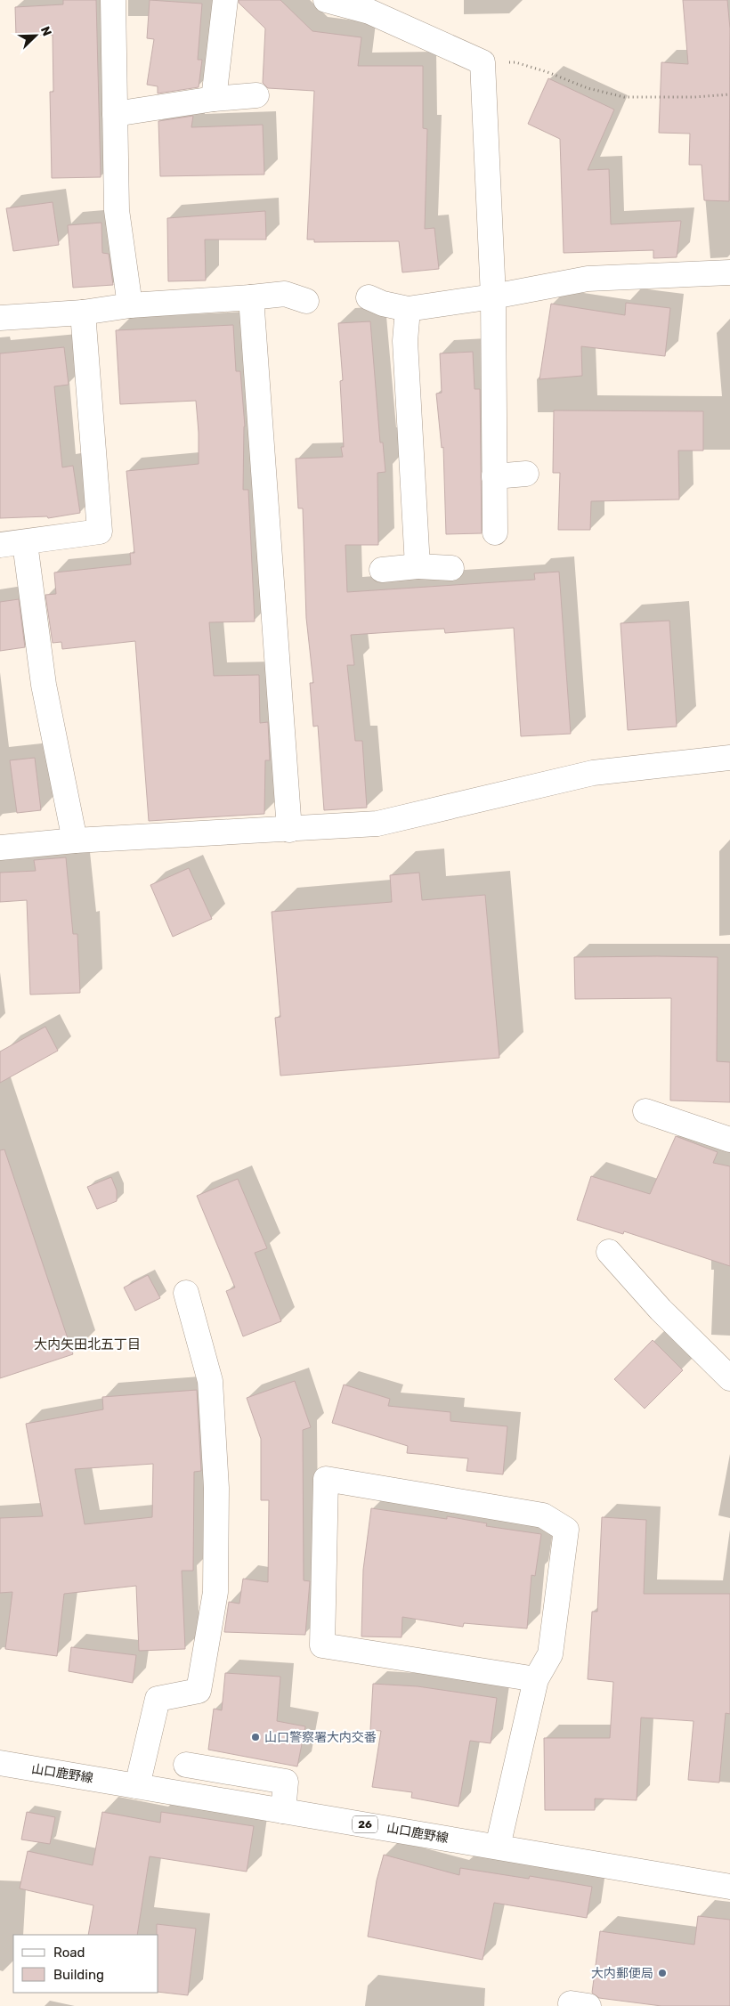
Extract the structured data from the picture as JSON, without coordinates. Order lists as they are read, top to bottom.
{
  "streets": {
    "street": ["山口鹿野線", "26"]
  },
  "districts": ["大内矢田北五丁目"],
  "places": ["山口警察署大内交番", "大内郵便局"],
  "legend": ["Road", "Building"],
  "north": "top right"
}
